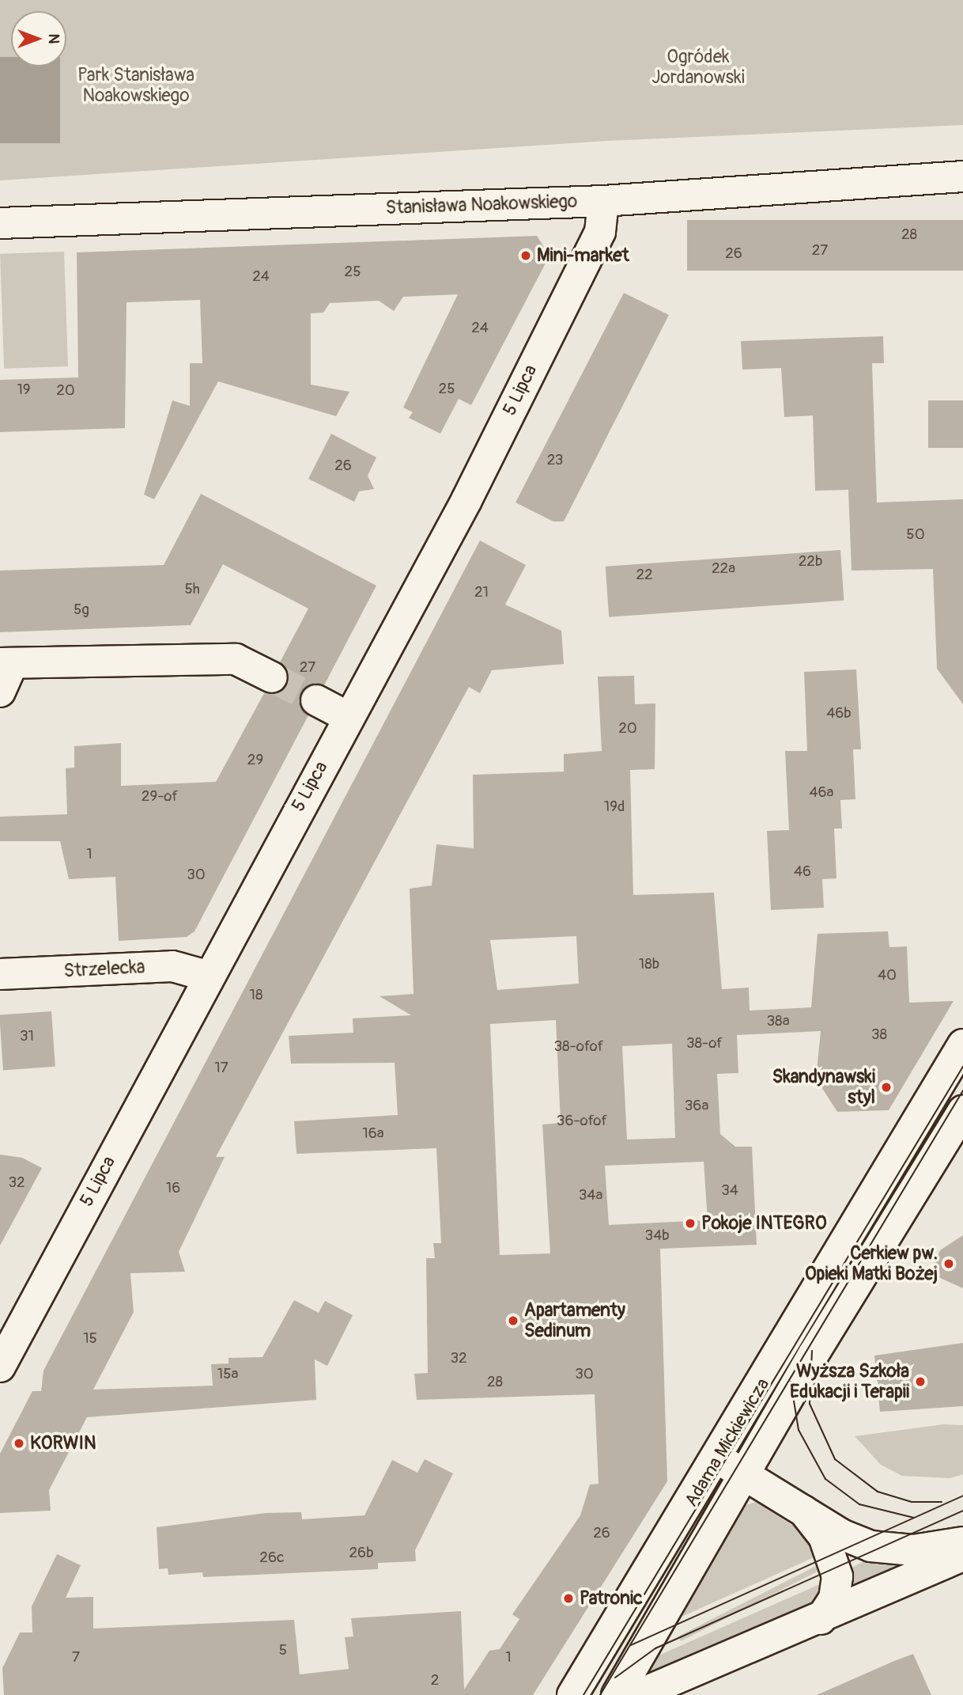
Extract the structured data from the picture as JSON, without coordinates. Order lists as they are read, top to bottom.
{
  "streets": {
    "street": [
      "Stanisława Noakowskiego",
      "5 Lipca",
      "Strzelecka",
      "Adama Mickiewicza"
    ]
  },
  "crossings": [
    ["Stanisława Noakowskiego", "5 Lipca"],
    ["5 Lipca", "Strzelecka"]
  ],
  "parks": ["Ogródek Jordanowski", "Park Stanisława Noakowskiego"],
  "places": [
    "Mini-market",
    "Skandynawski styl",
    "Pokoje INTEGRO",
    "Cerkiew pw. Opieki Matki Bożej",
    "Apartamenty Sedinum",
    "Wyższa Szkoła Edukacji i Terapii",
    "KORWIN",
    "Patronic"
  ],
  "house_numbers": [
    "28",
    "27",
    "26",
    "25",
    "24",
    "24",
    "25",
    "19",
    "20",
    "23",
    "26",
    "50",
    "22b",
    "22a",
    "22",
    "5h",
    "21",
    "5g",
    "27",
    "46b",
    "20",
    "29",
    "46a",
    "29-of",
    "19d",
    "1",
    "46",
    "30",
    "18b",
    "40",
    "18",
    "38a",
    "38",
    "31",
    "38-of",
    "38-ofof",
    "17",
    "36a",
    "36-ofof",
    "16a",
    "32",
    "16",
    "34",
    "34a",
    "34b",
    "15",
    "32",
    "15a",
    "30",
    "28",
    "26",
    "26b",
    "26c",
    "5",
    "7",
    "1",
    "2"
  ],
  "north": "right"
}
